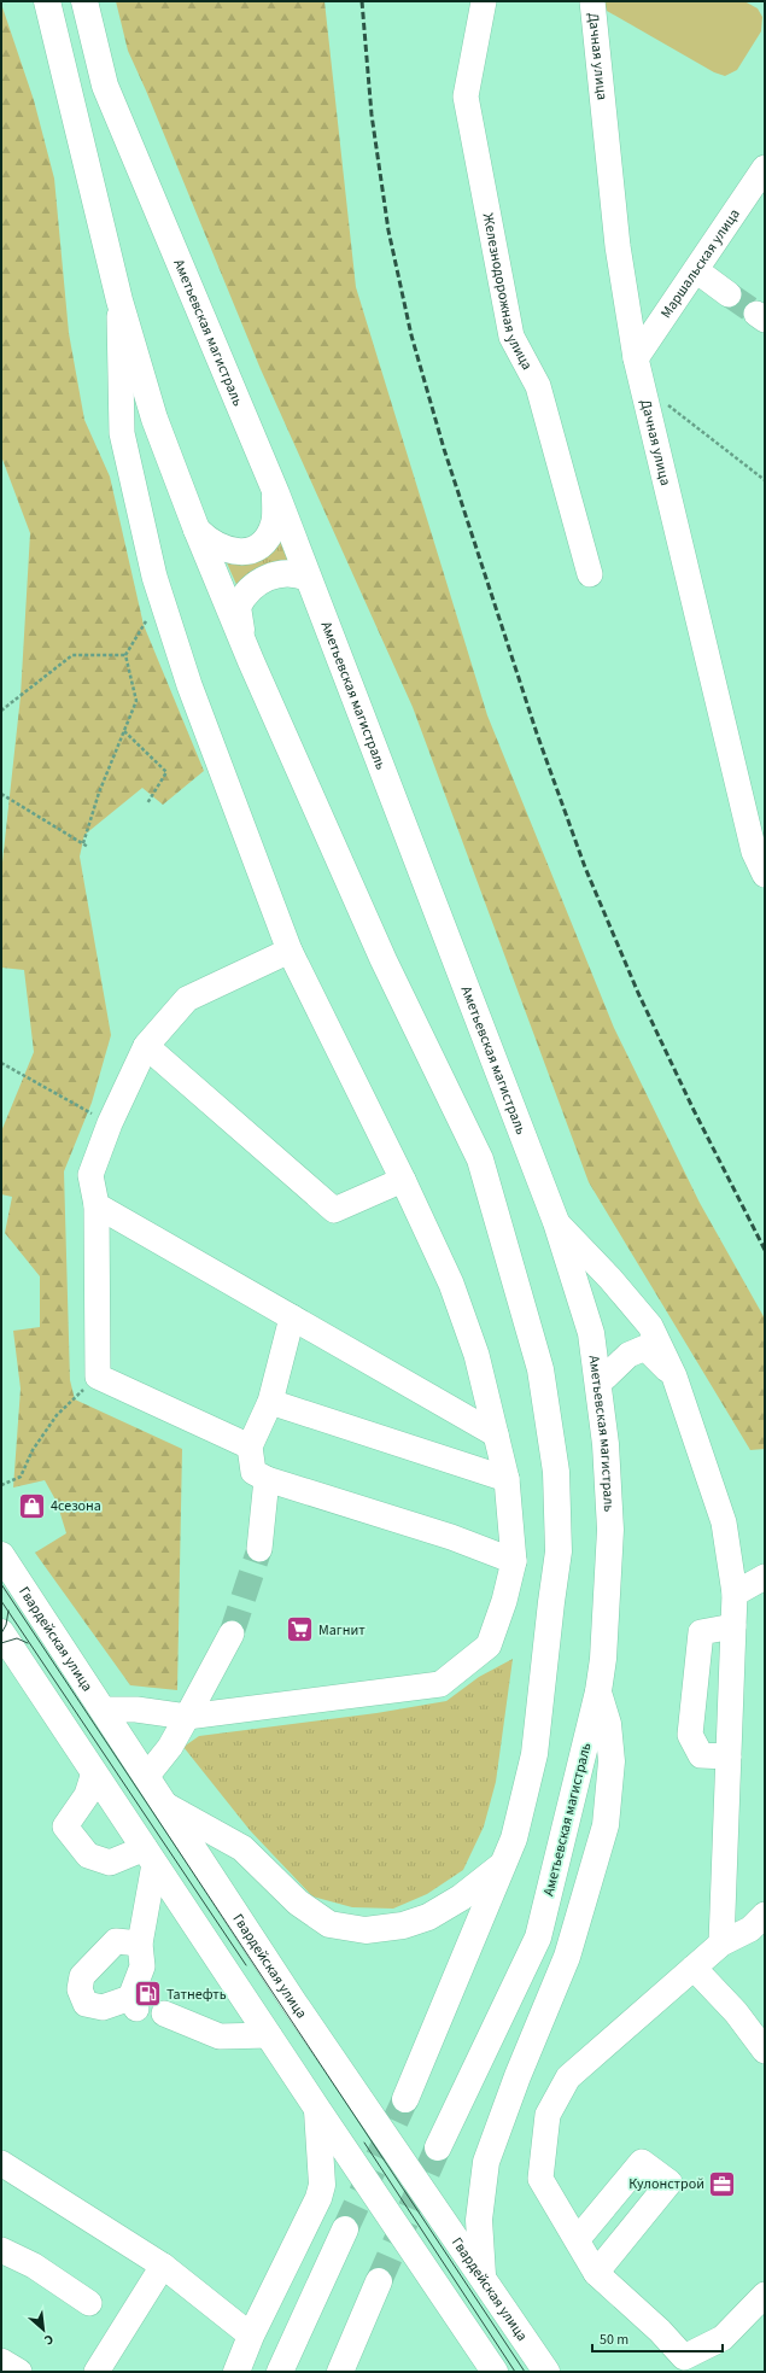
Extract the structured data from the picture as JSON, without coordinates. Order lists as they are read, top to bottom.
{
  "streets": {
    "main road": ["Аметьевская магистраль", "Гвардейская улица"],
    "street": ["Дачная улица", "Маршальская улица", "Железнодорожная улица"]
  },
  "crossings": [
    ["Дачная улица", "Маршальская улица"]
  ],
  "places": {
    "shop": ["4сезона"],
    "supermarket": ["Магнит"],
    "fuel station": ["Татнефть"],
    "office": ["Кулонстрой"]
  },
  "scale_bar": "50 m",
  "north": "bottom right"
}
